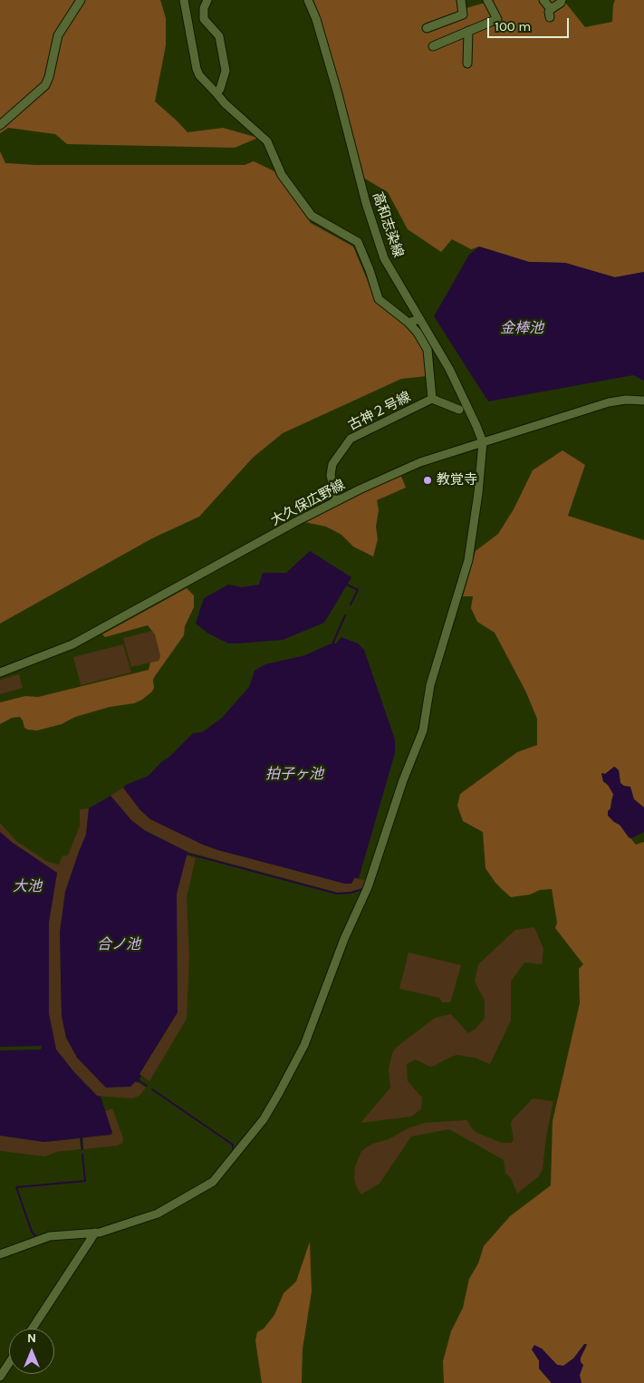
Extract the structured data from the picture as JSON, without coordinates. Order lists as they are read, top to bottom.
{
  "streets": {
    "street": ["高和志染線", "古神２号線", "大久保広野線"]
  },
  "crossings": [
    ["高和志染線", "大久保広野線"],
    ["古神２号線", "大久保広野線"]
  ],
  "water": [
    "金棒池",
    "拍子ヶ池",
    "大池",
    "合ノ池"
  ],
  "places": ["教覚寺"],
  "scale_bar": "100 m",
  "north": "top"
}
